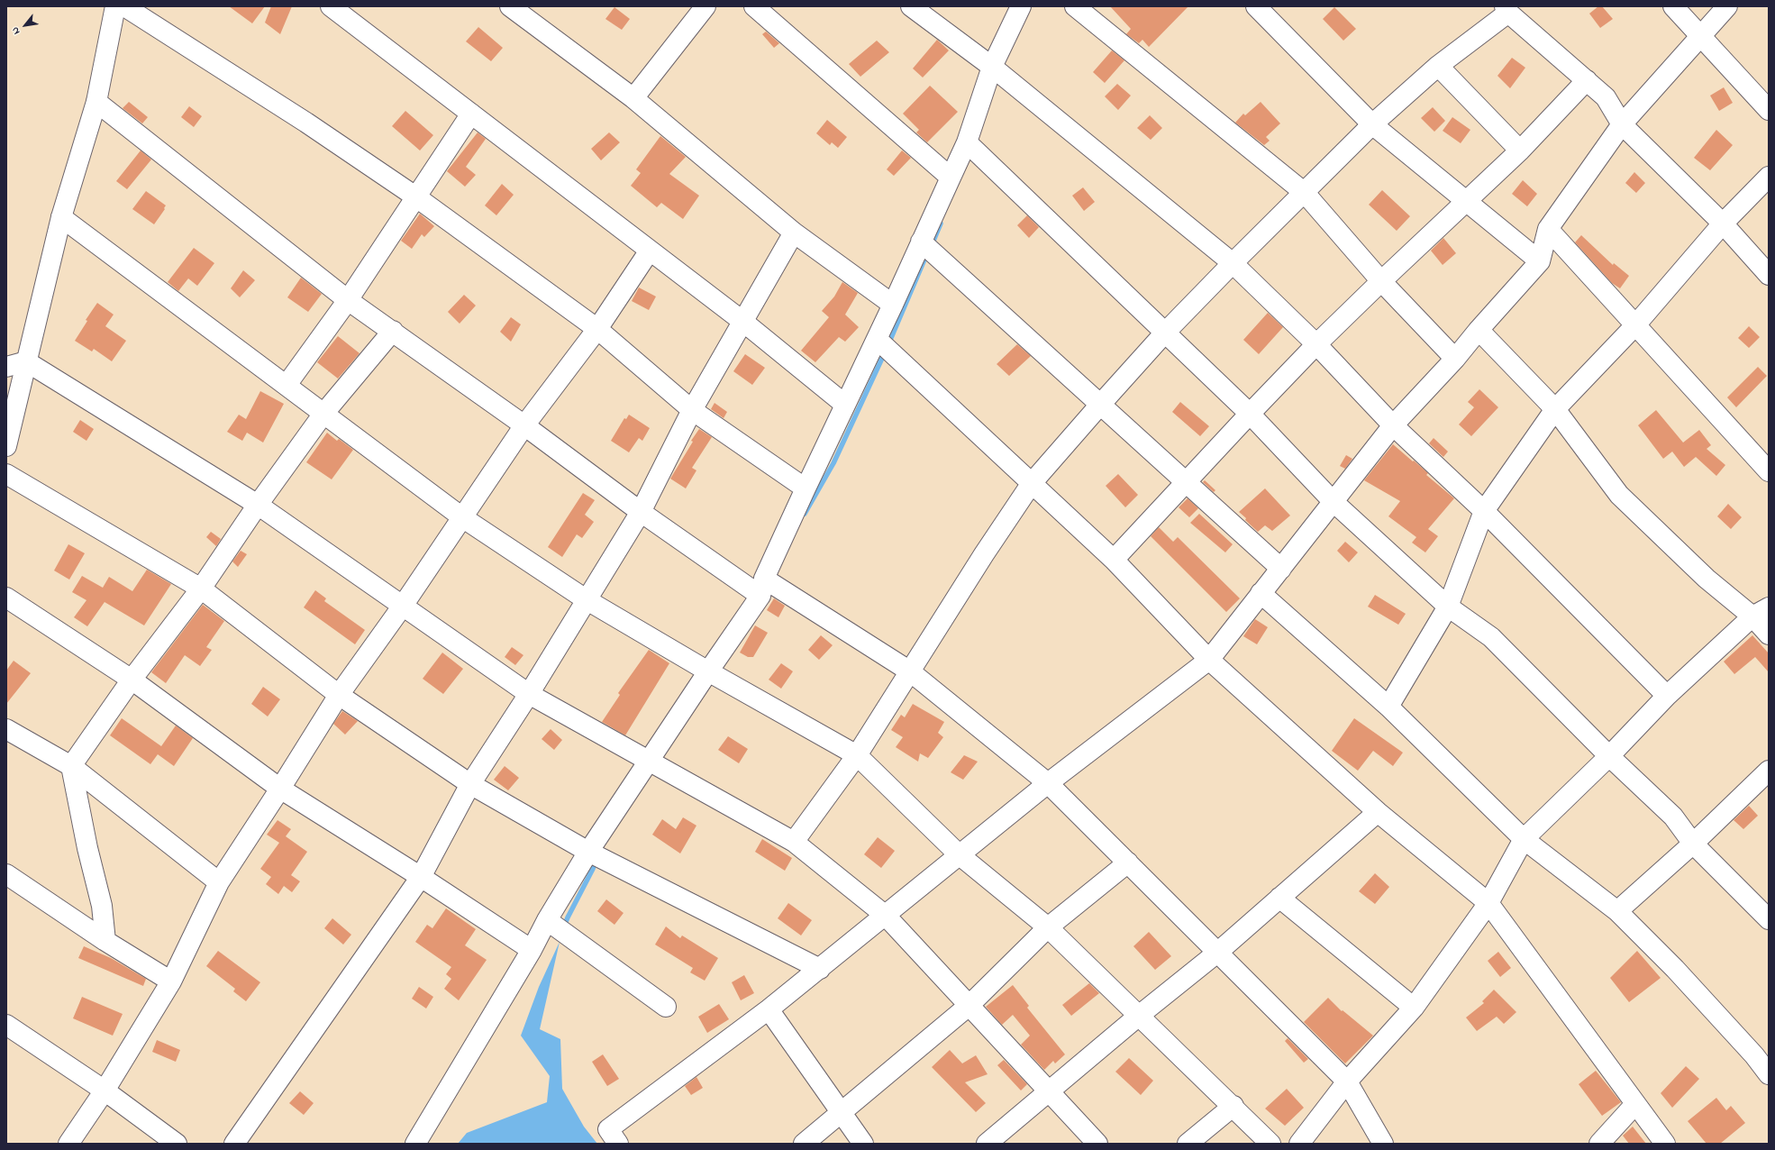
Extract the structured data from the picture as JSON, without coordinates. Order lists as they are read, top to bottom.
{
  "north": "bottom left"
}
